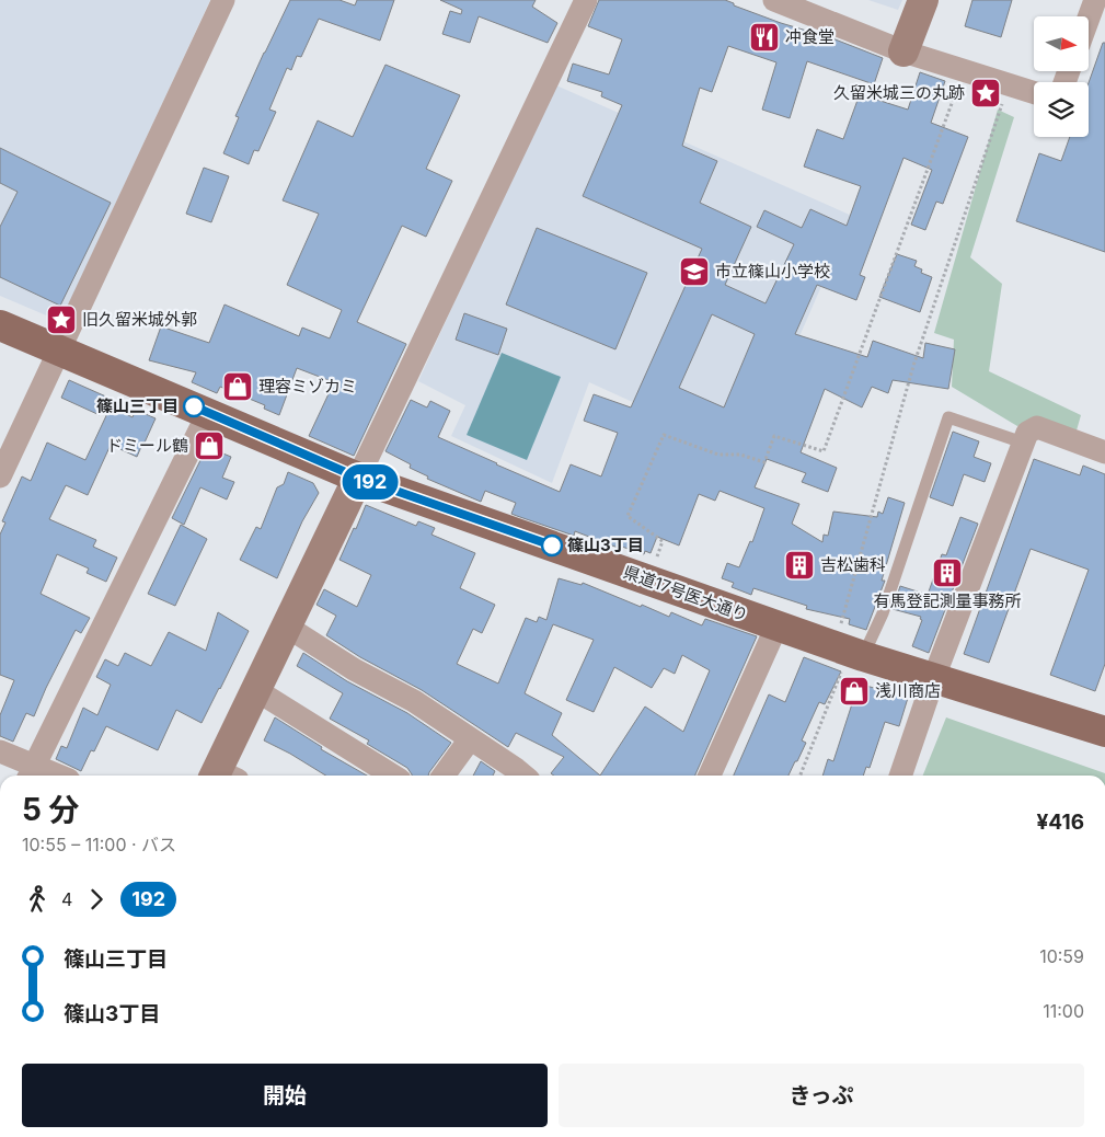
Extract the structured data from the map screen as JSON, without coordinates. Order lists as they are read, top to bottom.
{
  "streets": {
    "main road": ["県道17号医大通り"]
  },
  "places": {
    "restaurant": ["冲食堂"],
    "place": ["久留米城三の丸跡", "旧久留米城外郭"],
    "school or university": ["市立篠山小学校"],
    "shop": ["理容ミゾカミ", "ドミール鶴", "浅川商店"],
    "other": ["篠山三丁目", "篠山3丁目"],
    "building": ["吉松歯科", "有馬登記測量事務所"]
  },
  "lines": ["bus line 192"],
  "north": "right",
  "page": {
    "on_map": "192",
    "heading": ["5 分", "10:55 – 11:00 · バス", "¥416"],
    "legs": ["4", "192"],
    "list": [
      {
        "name": "篠山三丁目",
        "value": "10:59"
      },
      {
        "name": "篠山3丁目",
        "value": "11:00"
      }
    ],
    "buttons": ["開始", "きっぷ"]
  }
}
